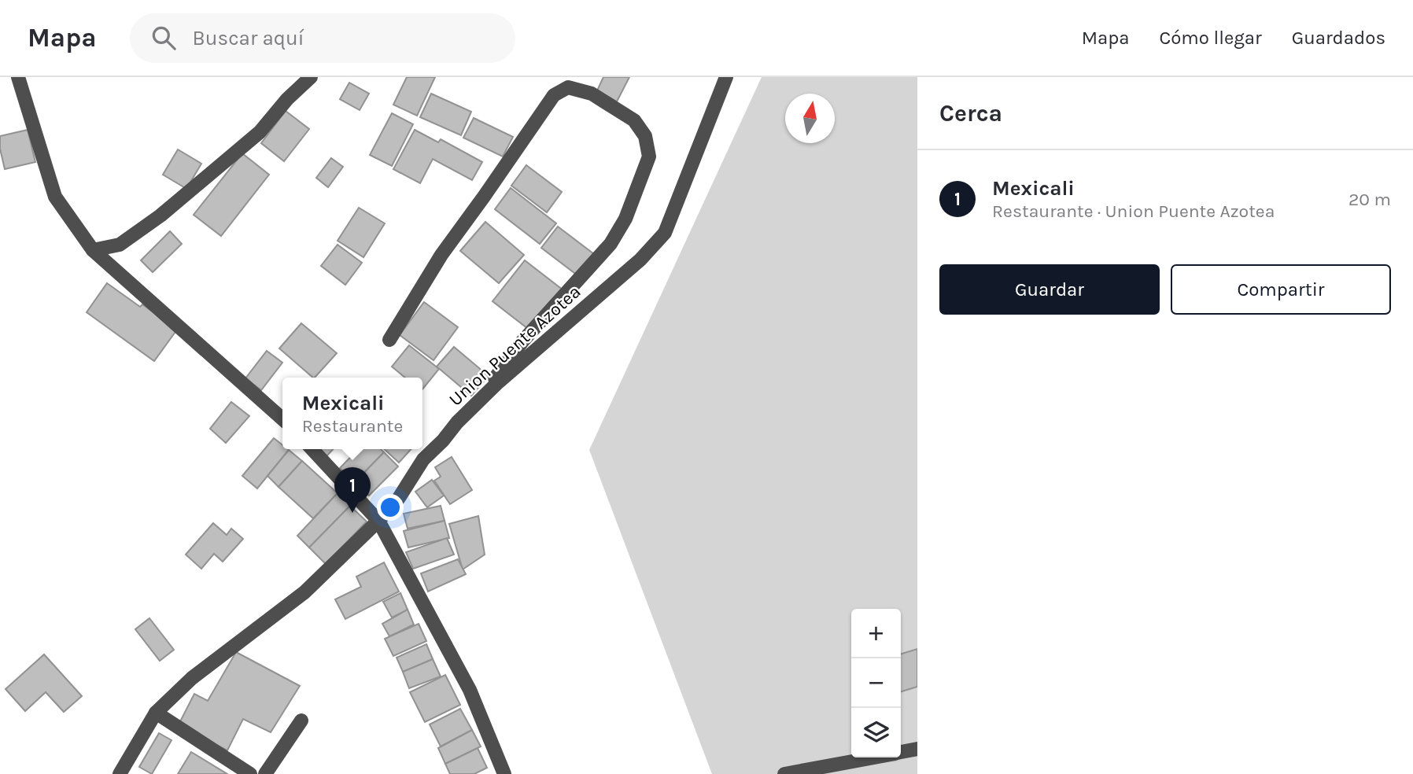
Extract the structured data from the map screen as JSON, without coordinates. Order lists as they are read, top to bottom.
{
  "streets": {
    "street": ["Union Puente Azotea"]
  },
  "north": "top",
  "page": {
    "header": "Mapa",
    "search": "Buscar aquí",
    "nav": ["Mapa", "Cómo llegar", "Guardados"],
    "heading": "Cerca",
    "list": [
      {
        "mark": "1",
        "name": "Mexicali",
        "note": "Restaurante · Union Puente Azotea",
        "value": "20 m"
      }
    ],
    "buttons": ["Guardar", "Compartir"],
    "popup": ["Mexicali", "Restaurante"],
    "pins": "1",
    "map_buttons": ["+", "−"]
  }
}
